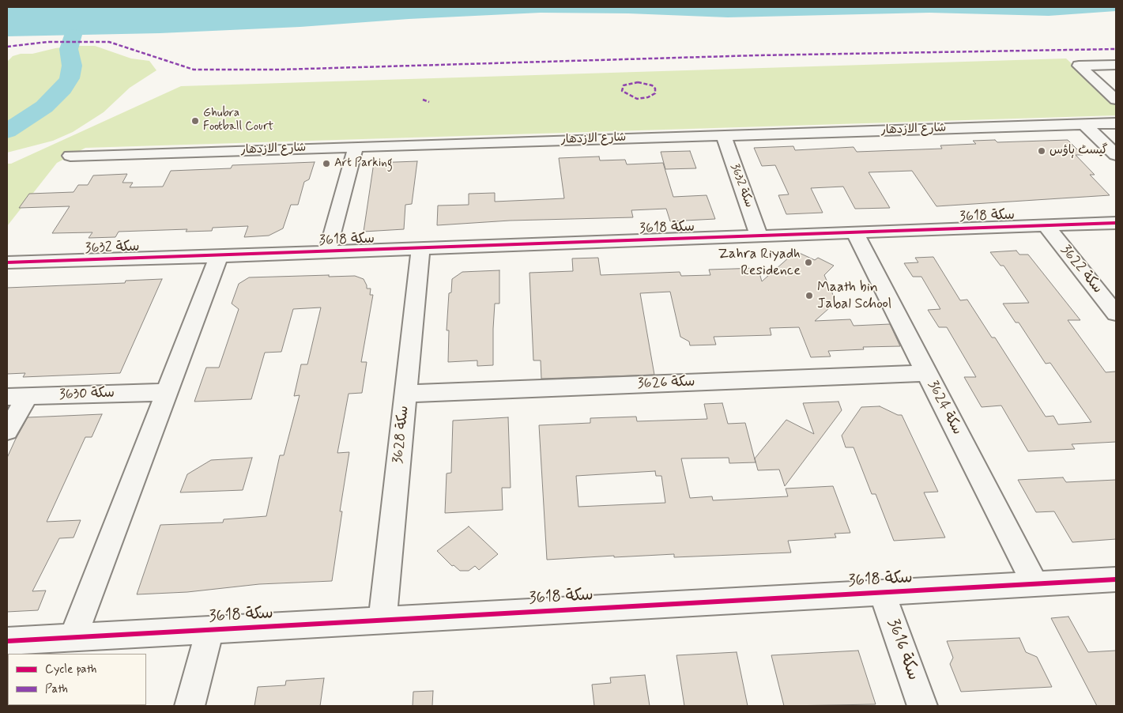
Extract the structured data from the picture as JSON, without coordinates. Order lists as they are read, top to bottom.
{
  "streets": {
    "street": [
      "شارع الازدهار",
      "سكة 3632",
      "سكة 3618",
      "سكة 3622",
      "سكة 3626",
      "سكة 3630",
      "سكة 3624",
      "سكة 3628",
      "سكة 3616"
    ]
  },
  "crossings": [
    ["شارع الازدهار", "سكة 3632"],
    ["سكة 3632", "سكة 3618"],
    ["سكة 3618", "سكة 3622"],
    ["سكة 3618", "سكة 3624"],
    ["سكة 3618", "سكة 3628"],
    ["سكة 3618", "سكة 3616"],
    ["سكة 3626", "سكة 3624"],
    ["سكة 3626", "سكة 3628"]
  ],
  "places": [
    "Ghubra Football Court",
    "گیسٹ ہاؤس",
    "Art Parking",
    "Zahra Riyadh Residence",
    "Maath bin Jabal School"
  ],
  "legend": ["Cycle path", "Path"]
}
